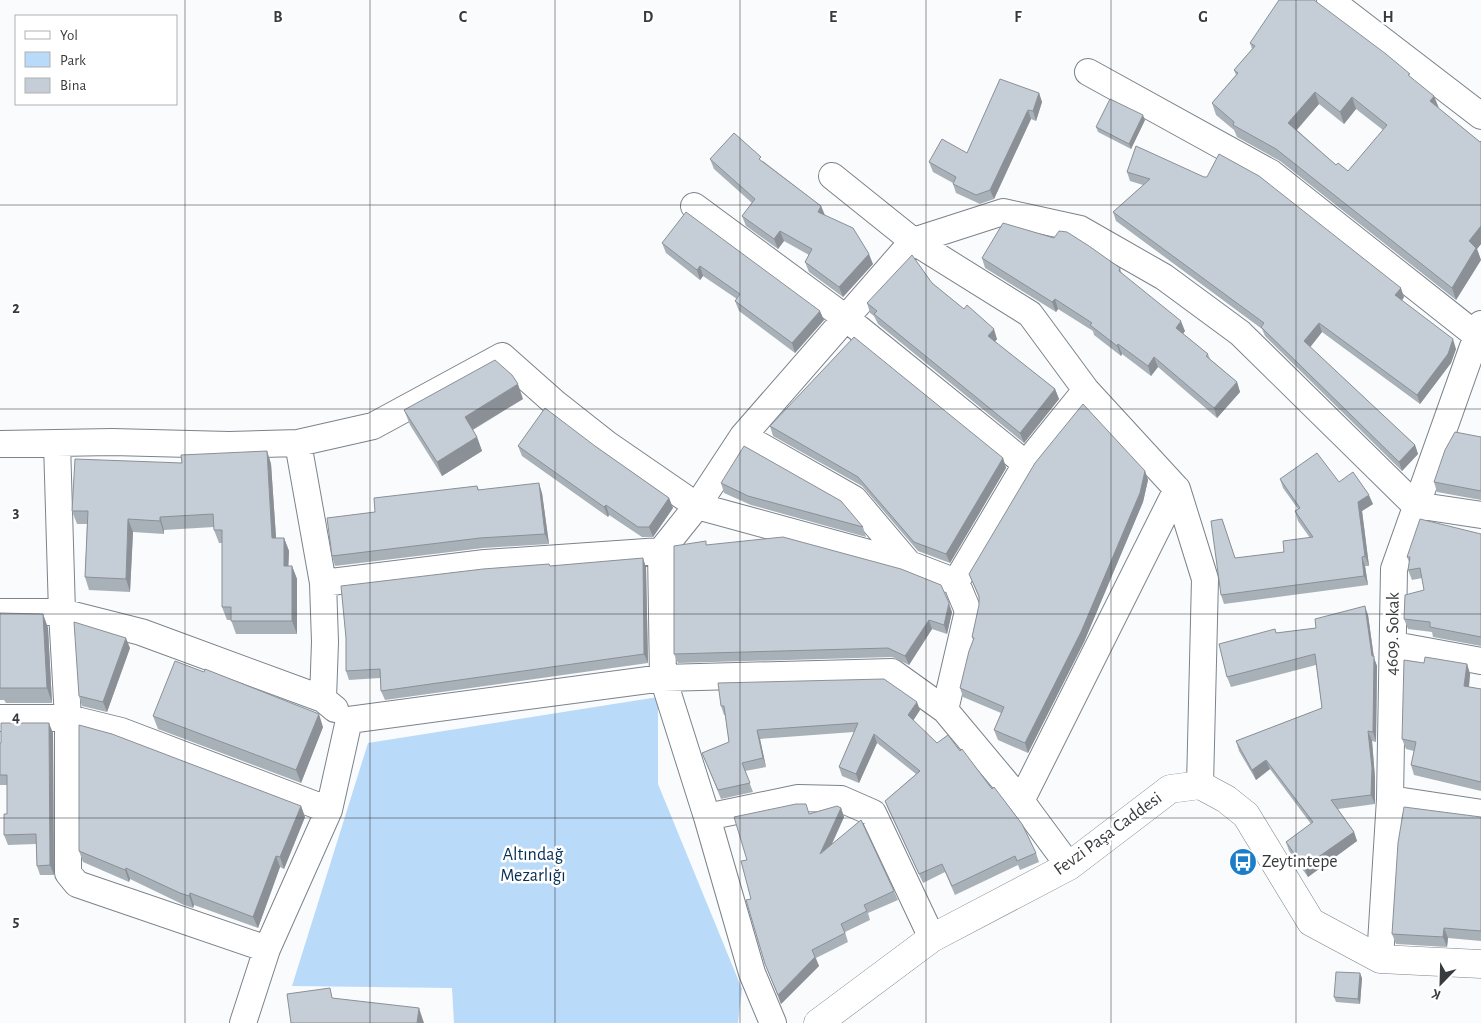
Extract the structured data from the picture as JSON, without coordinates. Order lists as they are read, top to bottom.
{
  "streets": {
    "street": ["4609. Sokak", "Fevzi Paşa Caddesi"]
  },
  "parks": ["Altındağ Mezarlığı"],
  "places": {
    "bus stop": ["Zeytintepe"]
  },
  "legend": ["Yol", "Park", "Bina"],
  "north": "bottom left",
  "grid": {
    "columns": [
      "B",
      "C",
      "D",
      "E",
      "F",
      "G",
      "H"
    ],
    "rows": [
      "2",
      "3",
      "4",
      "5"
    ]
  }
}
